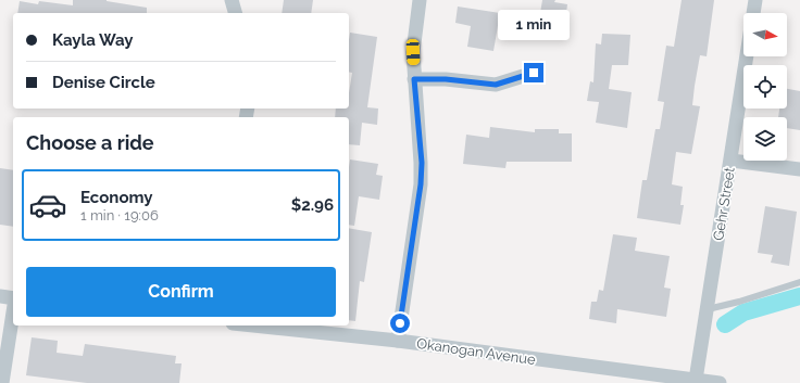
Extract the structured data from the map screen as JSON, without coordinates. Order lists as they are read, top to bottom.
{
  "streets": {
    "street": ["Gehr Street", "Okanogan Avenue"]
  },
  "crossings": [
    ["Gehr Street", "Okanogan Avenue"]
  ],
  "north": "right",
  "page": {
    "bubble": "1 min",
    "banner": ["Kayla Way", "Denise Circle"],
    "heading": "Choose a ride",
    "list": [
      {
        "name": "Economy",
        "note": "1 min · 19:06",
        "value": "$2.96"
      }
    ],
    "buttons": "Confirm"
  }
}
